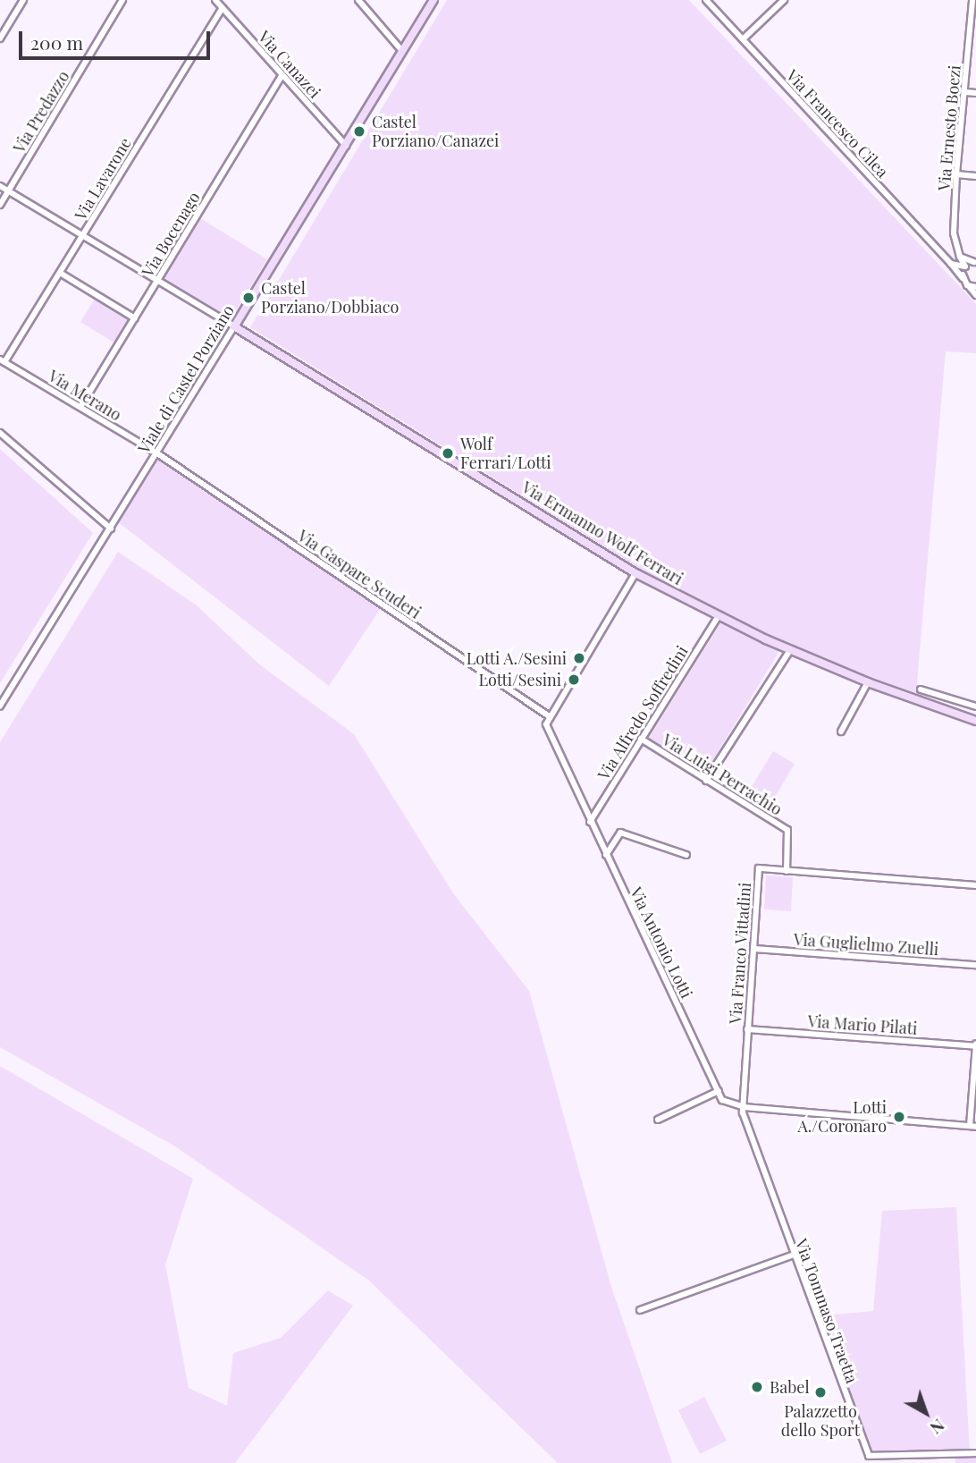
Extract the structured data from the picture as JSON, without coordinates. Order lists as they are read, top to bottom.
{
  "streets": {
    "street": [
      "Via Canazei",
      "Via Predazzo",
      "Via Francesco Cilea",
      "Via Ernesto Boezi",
      "Via Lavarone",
      "Via Bocenago",
      "Viale di Castel Porziano",
      "Via Merano",
      "Via Ermanno Wolf Ferrari",
      "Via Gaspare Scuderi",
      "Via Alfredo Soffredini",
      "Via Luigi Perrachio",
      "Via Antonio Lotti",
      "Via Guglielmo Zuelli",
      "Via Franco Vittadini",
      "Via Mario Pilati",
      "Via Tommaso Traetta"
    ]
  },
  "crossings": [
    ["Via Canazei", "Via Lavarone"],
    ["Via Canazei", "Via Bocenago"],
    ["Via Canazei", "Viale di Castel Porziano"],
    ["Via Lavarone", "Via Merano"],
    ["Via Bocenago", "Via Merano"],
    ["Viale di Castel Porziano", "Via Merano"],
    ["Viale di Castel Porziano", "Via Ermanno Wolf Ferrari"],
    ["Viale di Castel Porziano", "Via Gaspare Scuderi"],
    ["Via Merano", "Via Gaspare Scuderi"],
    ["Via Ermanno Wolf Ferrari", "Via Alfredo Soffredini"],
    ["Via Gaspare Scuderi", "Via Antonio Lotti"],
    ["Via Alfredo Soffredini", "Via Luigi Perrachio"],
    ["Via Alfredo Soffredini", "Via Antonio Lotti"],
    ["Via Luigi Perrachio", "Via Franco Vittadini"],
    ["Via Guglielmo Zuelli", "Via Franco Vittadini"],
    ["Via Franco Vittadini", "Via Mario Pilati"],
    ["Via Franco Vittadini", "Via Tommaso Traetta"]
  ],
  "places": [
    "Castel Porziano/Canazei",
    "Castel Porziano/Dobbiaco",
    "Wolf Ferrari/Lotti",
    "Lotti A./Sesini",
    "Lotti/Sesini",
    "Lotti A./Coronaro",
    "Babel",
    "Palazzetto dello Sport"
  ],
  "scale_bar": "200 m",
  "north": "bottom right"
}
